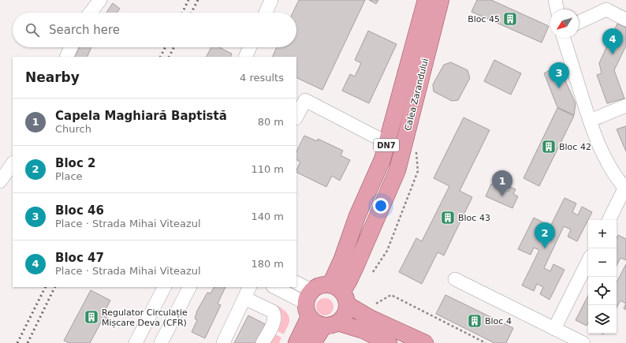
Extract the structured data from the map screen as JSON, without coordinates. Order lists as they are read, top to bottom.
{
  "streets": {
    "main road": ["Calea Zarandului", "DN7"]
  },
  "places": {
    "building": [
      "Bloc 45",
      "Bloc 42",
      "Bloc 43",
      "Regulator Circulație Mișcare Deva (CFR)",
      "Bloc 4"
    ]
  },
  "north": "bottom left",
  "page": {
    "search": "Search here",
    "pins": [
      "4",
      "3",
      "1",
      "2"
    ],
    "heading": ["Nearby", "4 results"],
    "list": [
      {
        "mark": "1",
        "name": "Capela Maghiară Baptistă",
        "note": "Church",
        "value": "80 m"
      },
      {
        "mark": "2",
        "name": "Bloc 2",
        "note": "Place",
        "value": "110 m"
      },
      {
        "mark": "3",
        "name": "Bloc 46",
        "note": "Place · Strada Mihai Viteazul",
        "value": "140 m"
      },
      {
        "mark": "4",
        "name": "Bloc 47",
        "note": "Place · Strada Mihai Viteazul",
        "value": "180 m"
      }
    ],
    "map_buttons": ["+", "−"]
  }
}
